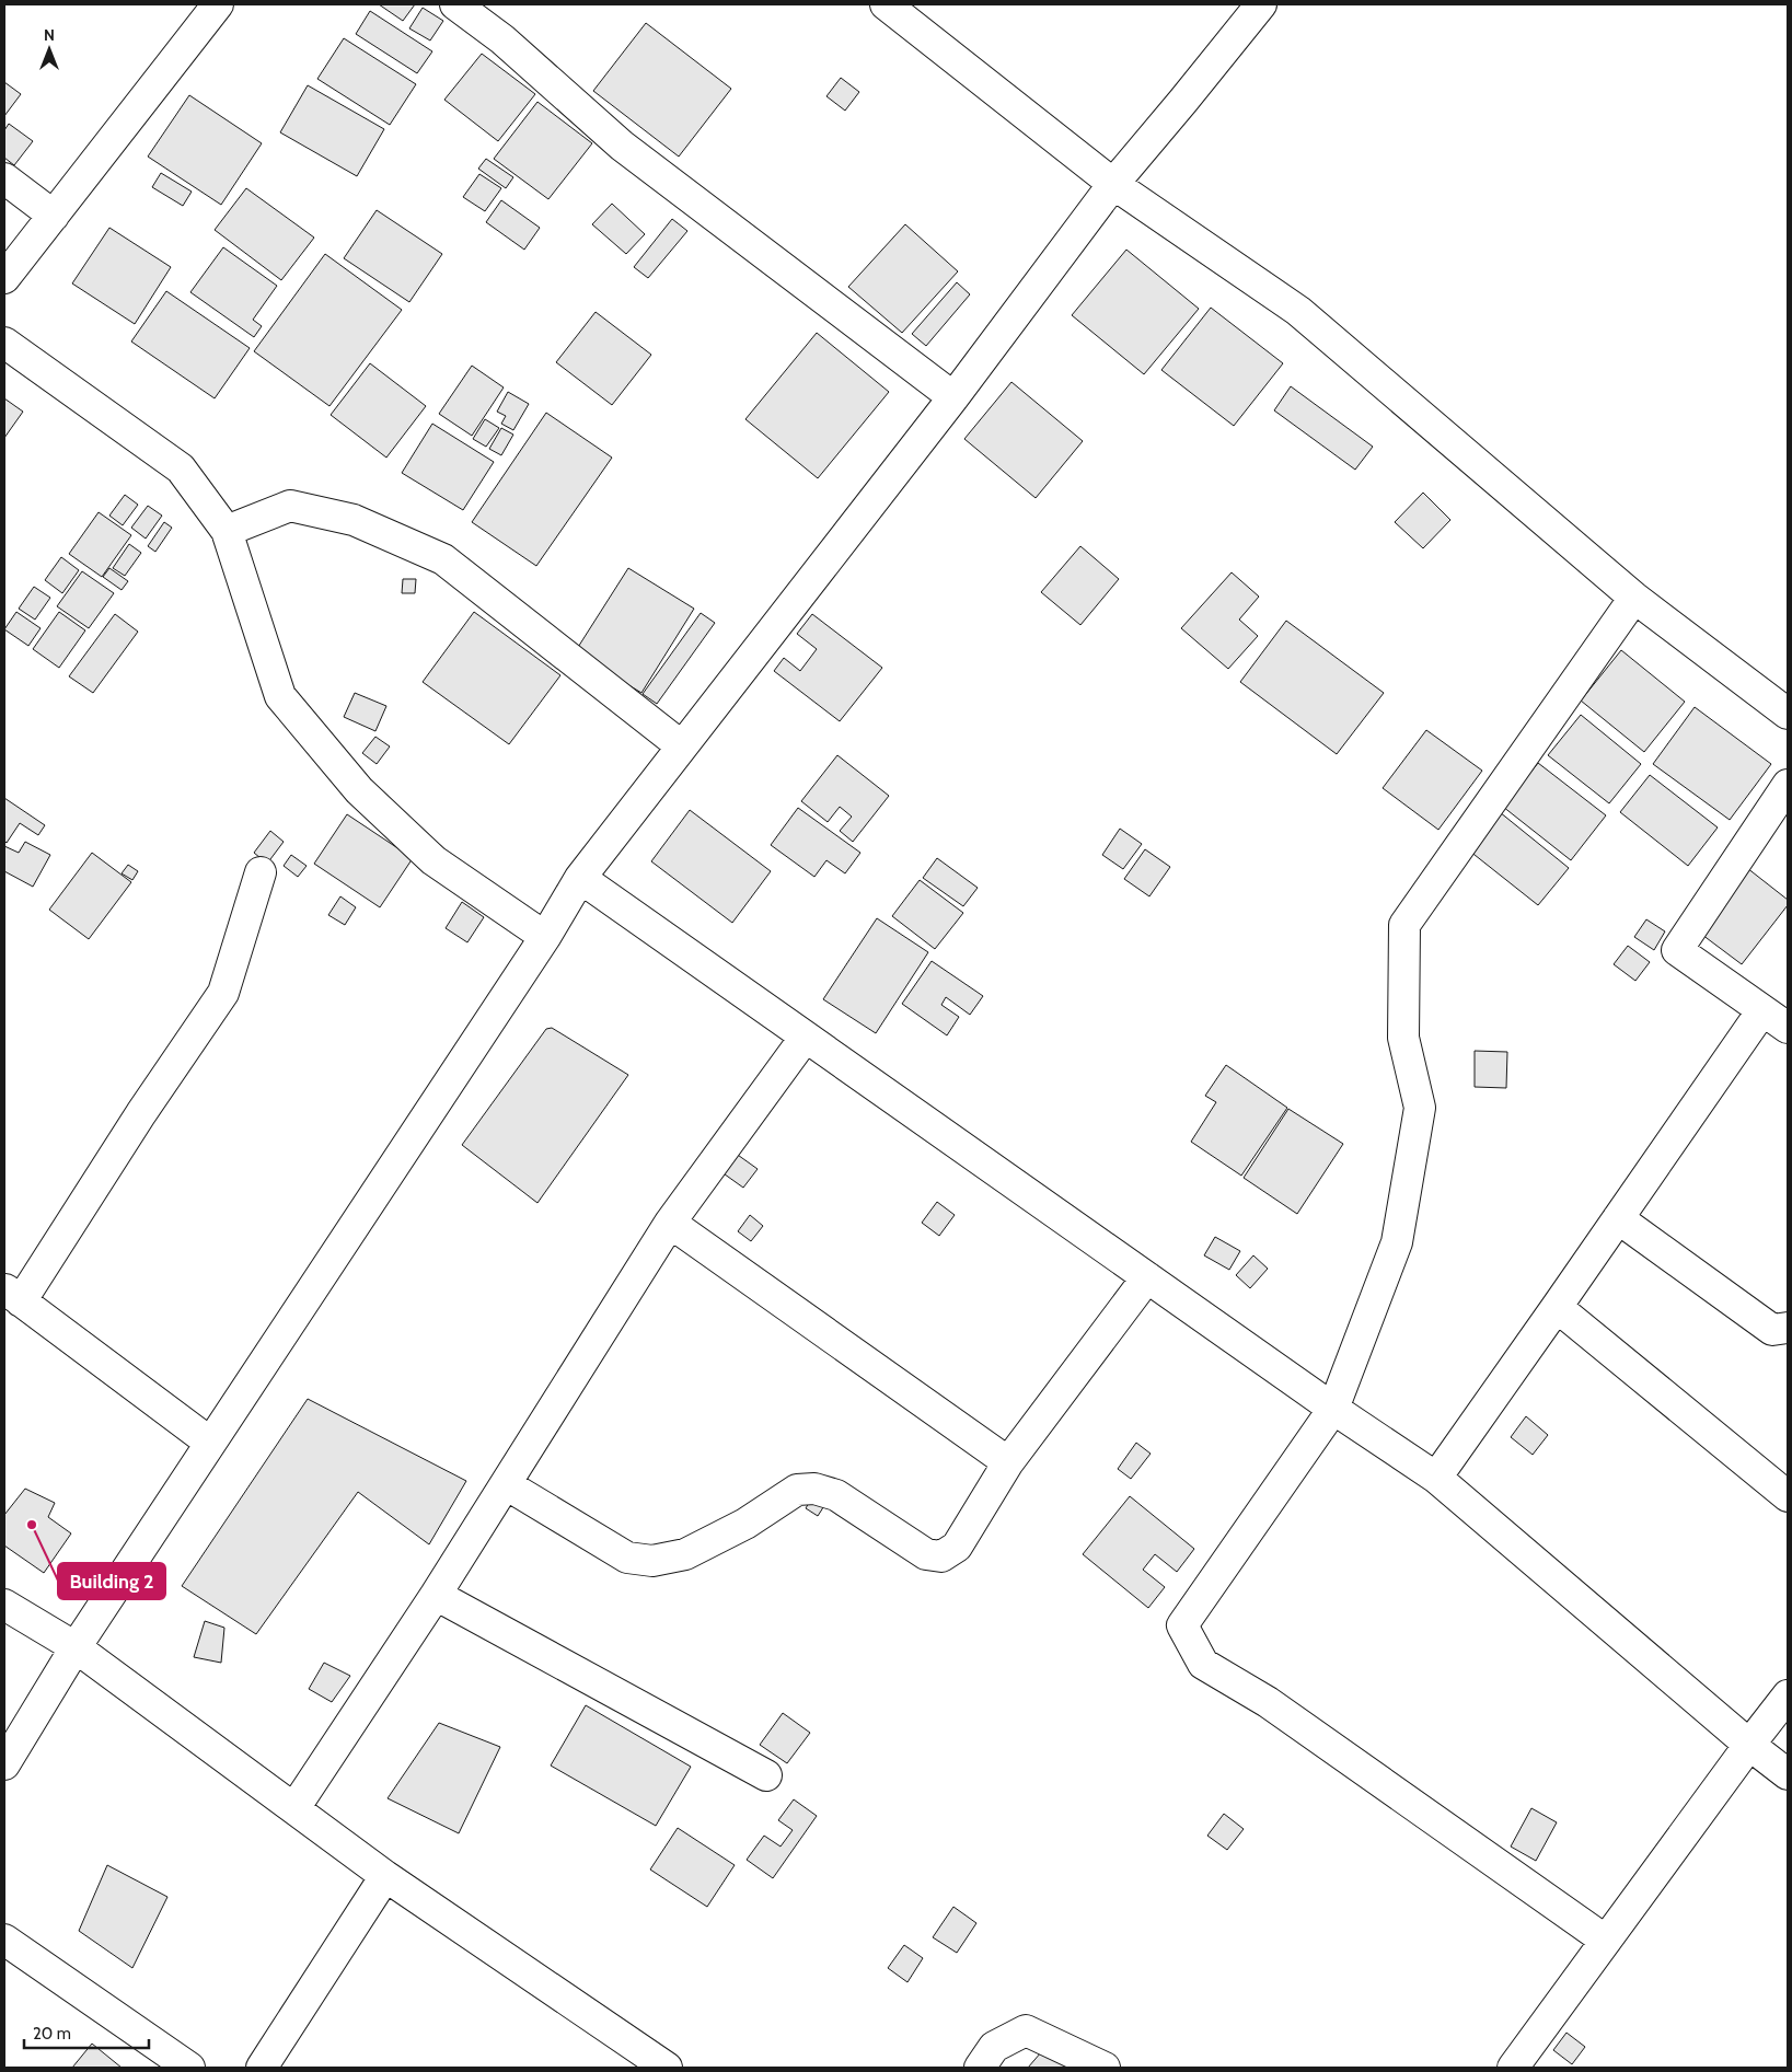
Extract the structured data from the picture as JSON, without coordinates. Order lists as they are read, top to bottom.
{
  "places": ["Building 2"],
  "scale_bar": "20 m",
  "north": "top"
}
